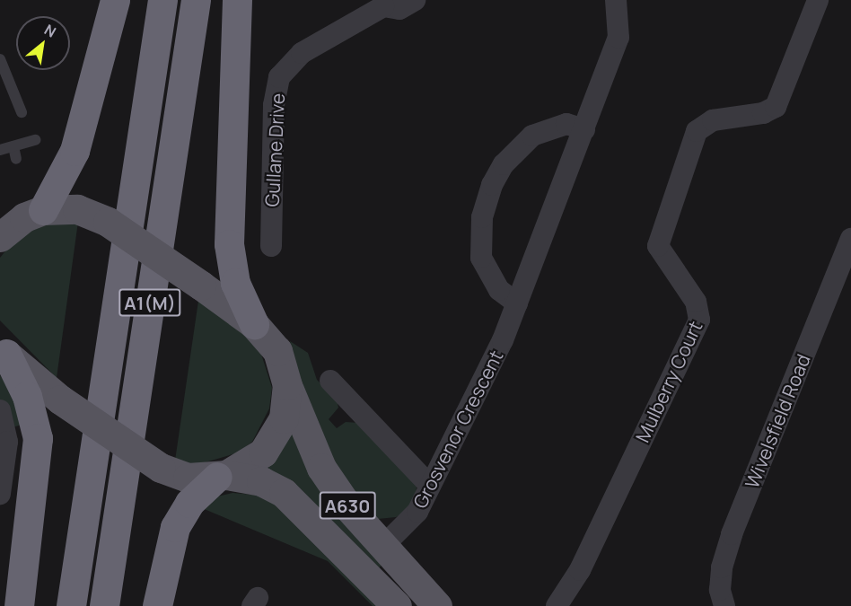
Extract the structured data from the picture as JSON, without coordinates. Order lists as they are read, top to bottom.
{
  "streets": {
    "highway": ["A1(M)"],
    "main road": ["A630"],
    "street": [
      "Gullane Drive",
      "Mulberry Court",
      "Wivelsfield Road",
      "Grosvenor Crescent"
    ]
  },
  "crossings": [
    ["Grosvenor Crescent", "A630"]
  ],
  "north": "top right"
}
